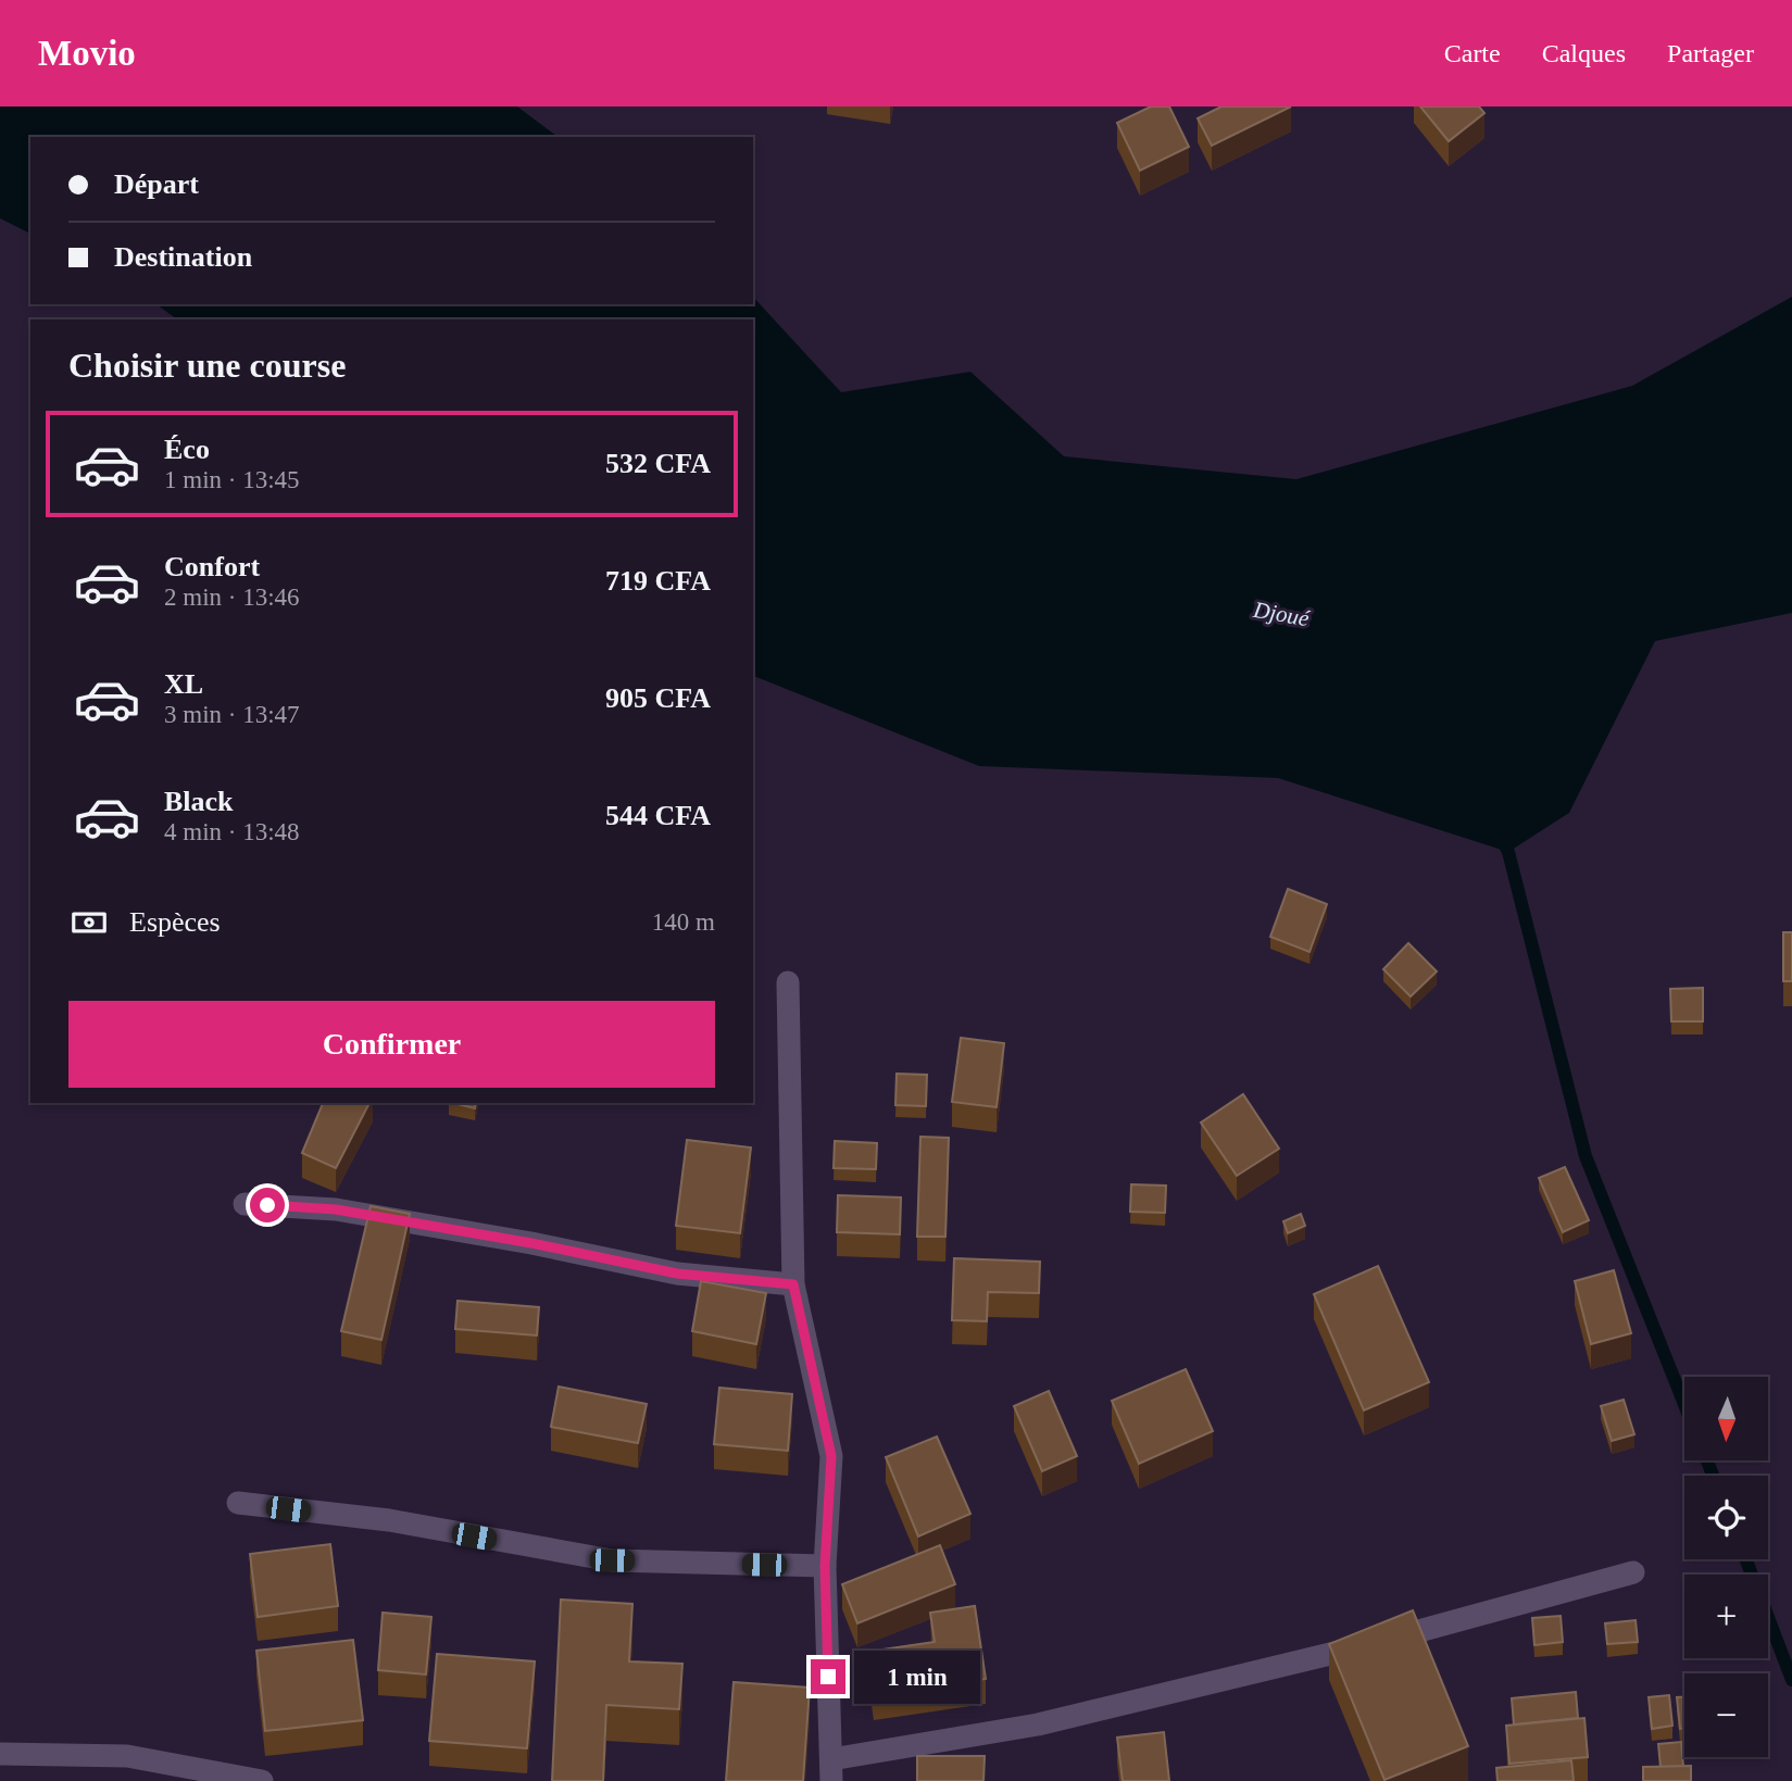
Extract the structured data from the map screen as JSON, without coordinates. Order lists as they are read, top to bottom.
{
  "water": ["Djoué"],
  "north": "bottom",
  "page": {
    "header": "Movio",
    "nav": ["Carte", "Calques", "Partager"],
    "banner": ["Départ", "Destination"],
    "heading": "Choisir une course",
    "list": [
      {
        "name": "Éco",
        "note": "1 min · 13:45",
        "value": "532 CFA"
      },
      {
        "name": "Confort",
        "note": "2 min · 13:46",
        "value": "719 CFA"
      },
      {
        "name": "XL",
        "note": "3 min · 13:47",
        "value": "905 CFA"
      },
      {
        "name": "Black",
        "note": "4 min · 13:48",
        "value": "544 CFA"
      }
    ],
    "pay": ["Espèces", "140 m"],
    "buttons": "Confirmer",
    "map_buttons": ["+", "−"],
    "bubble": "1 min"
  }
}
